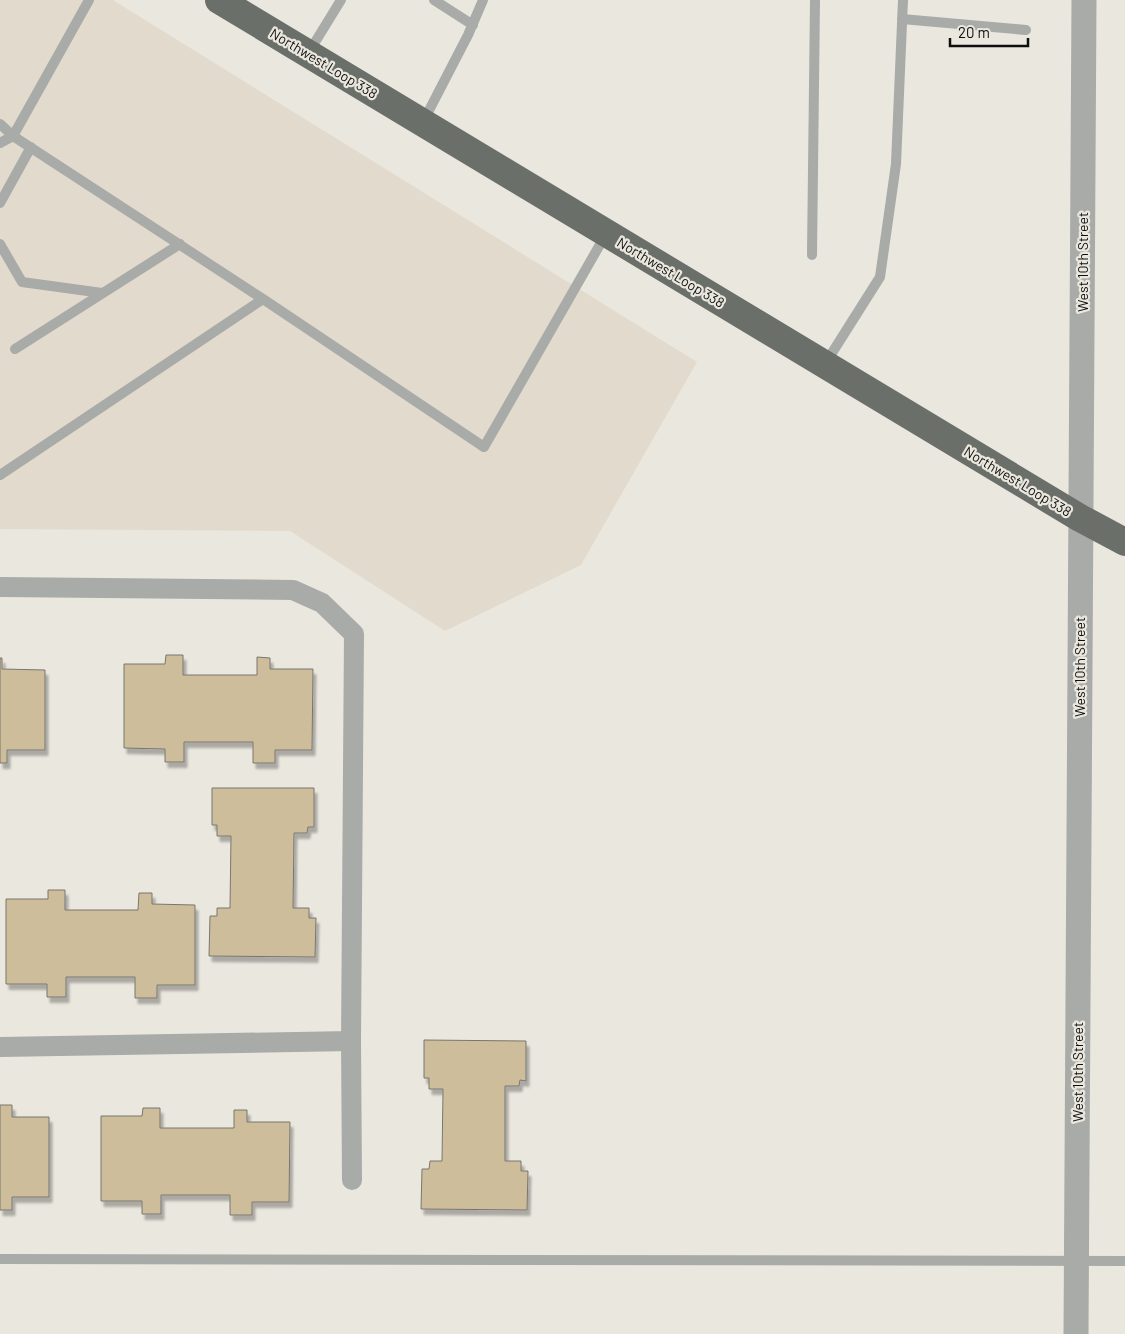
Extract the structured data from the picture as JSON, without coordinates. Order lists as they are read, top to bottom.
{
  "streets": {
    "highway": ["Northwest Loop 338"],
    "street": ["West 10th Street"]
  },
  "crossings": [
    ["Northwest Loop 338", "West 10th Street"]
  ],
  "scale_bar": "20 m"
}
